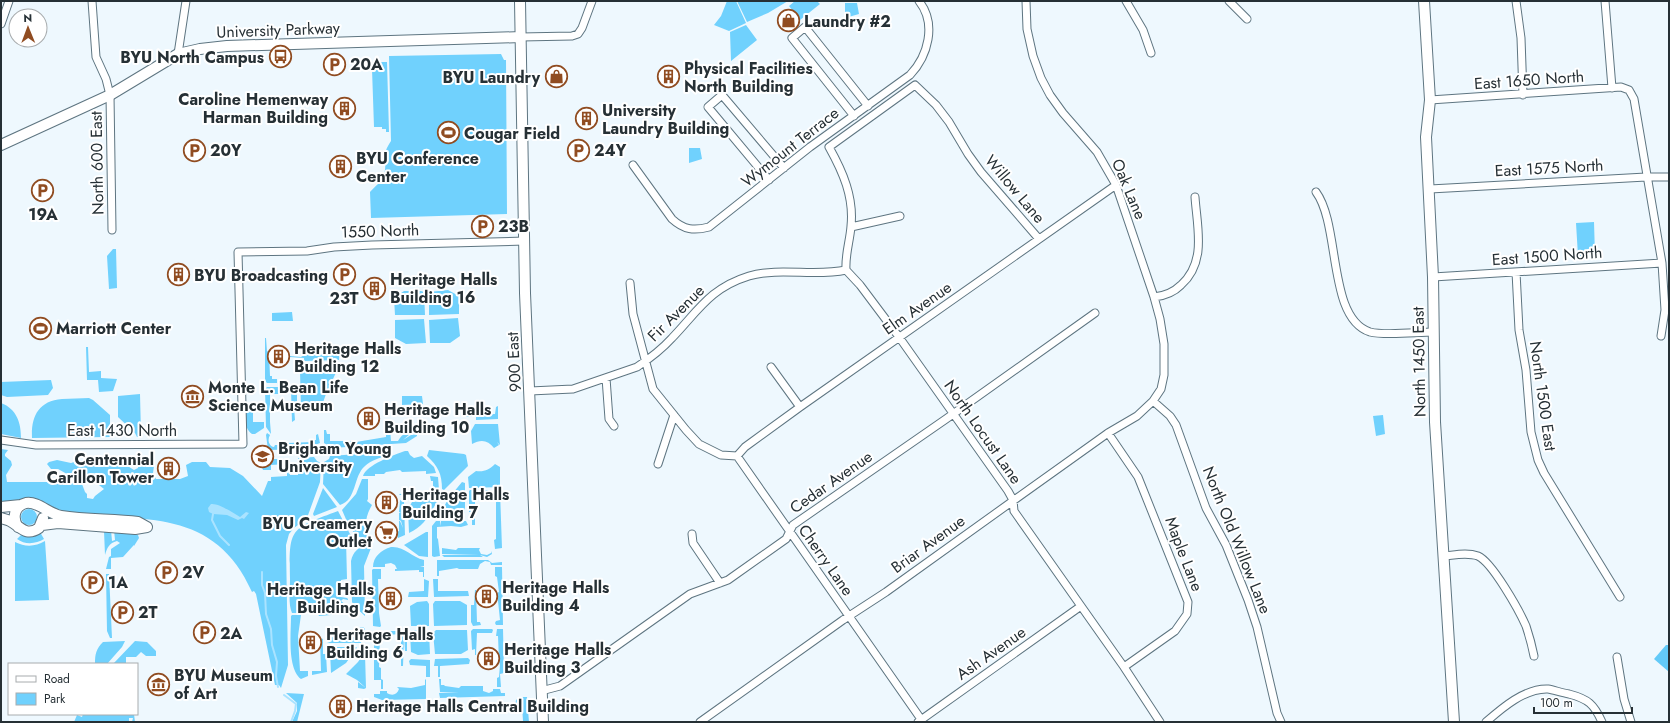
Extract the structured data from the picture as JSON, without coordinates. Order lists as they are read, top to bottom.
{
  "streets": {
    "main road": ["University Parkway", "900 East", "North 1450 East"],
    "street": [
      "East 1650 North",
      "Wymount Terrace",
      "North 600 East",
      "East 1575 North",
      "Willow Lane",
      "Oak Lane",
      "1550 North",
      "East 1500 North",
      "Elm Avenue",
      "Fir Avenue",
      "North 1500 East",
      "East 1430 North",
      "North Locust Lane",
      "Cedar Avenue",
      "North Old Willow Lane",
      "Briar Avenue",
      "Maple Lane",
      "Cherry Lane",
      "Ash Avenue"
    ]
  },
  "crossings": [
    ["University Parkway", "North 600 East"],
    ["University Parkway", "900 East"],
    ["East 1650 North", "East 1575 North"],
    ["East 1650 North", "North 1450 East"],
    ["East 1575 North", "North 1450 East"],
    ["Willow Lane", "Elm Avenue"],
    ["Oak Lane", "Elm Avenue"],
    ["Oak Lane", "Briar Avenue"],
    ["1550 North", "900 East"],
    ["1550 North", "East 1430 North"],
    ["East 1500 North", "North 1450 East"],
    ["East 1500 North", "North 1500 East"],
    ["Elm Avenue", "North Locust Lane"],
    ["Elm Avenue", "Cherry Lane"],
    ["Fir Avenue", "900 East"],
    ["Fir Avenue", "North Locust Lane"],
    ["900 East", "Cedar Avenue"],
    ["North Locust Lane", "Cedar Avenue"],
    ["North Locust Lane", "Briar Avenue"],
    ["North Locust Lane", "Maple Lane"],
    ["North Locust Lane", "Ash Avenue"],
    ["Cedar Avenue", "Cherry Lane"],
    ["North Old Willow Lane", "Briar Avenue"],
    ["Briar Avenue", "Maple Lane"],
    ["Briar Avenue", "Cherry Lane"],
    ["Cherry Lane", "Ash Avenue"]
  ],
  "places": {
    "shop": ["Laundry #2", "BYU Laundry"],
    "bus stop": ["BYU North Campus"],
    "parking": [
      "20A",
      "20Y",
      "24Y",
      "19A",
      "23B",
      "23T",
      "2V",
      "1A",
      "2T",
      "2A"
    ],
    "building": [
      "Physical Facilities North Building",
      "Caroline Hemenway Harman Building",
      "University Laundry Building",
      "BYU Conference Center",
      "BYU Broadcasting",
      "Heritage Halls Building 16",
      "Heritage Halls Building 12",
      "Heritage Halls Building 10",
      "Centennial Carillon Tower",
      "Heritage Halls Building 7",
      "Heritage Halls Building 4",
      "Heritage Halls Building 5",
      "Heritage Halls Building 6",
      "Heritage Halls Building 3",
      "Heritage Halls Central Building"
    ],
    "sports": ["Cougar Field", "Marriott Center"],
    "museum": ["Monte L. Bean Life Science Museum", "BYU Museum of Art"],
    "school or university": ["Brigham Young University"],
    "supermarket": ["BYU Creamery Outlet"]
  },
  "legend": ["Road", "Park"],
  "scale_bar": "100 m",
  "north": "top"
}
